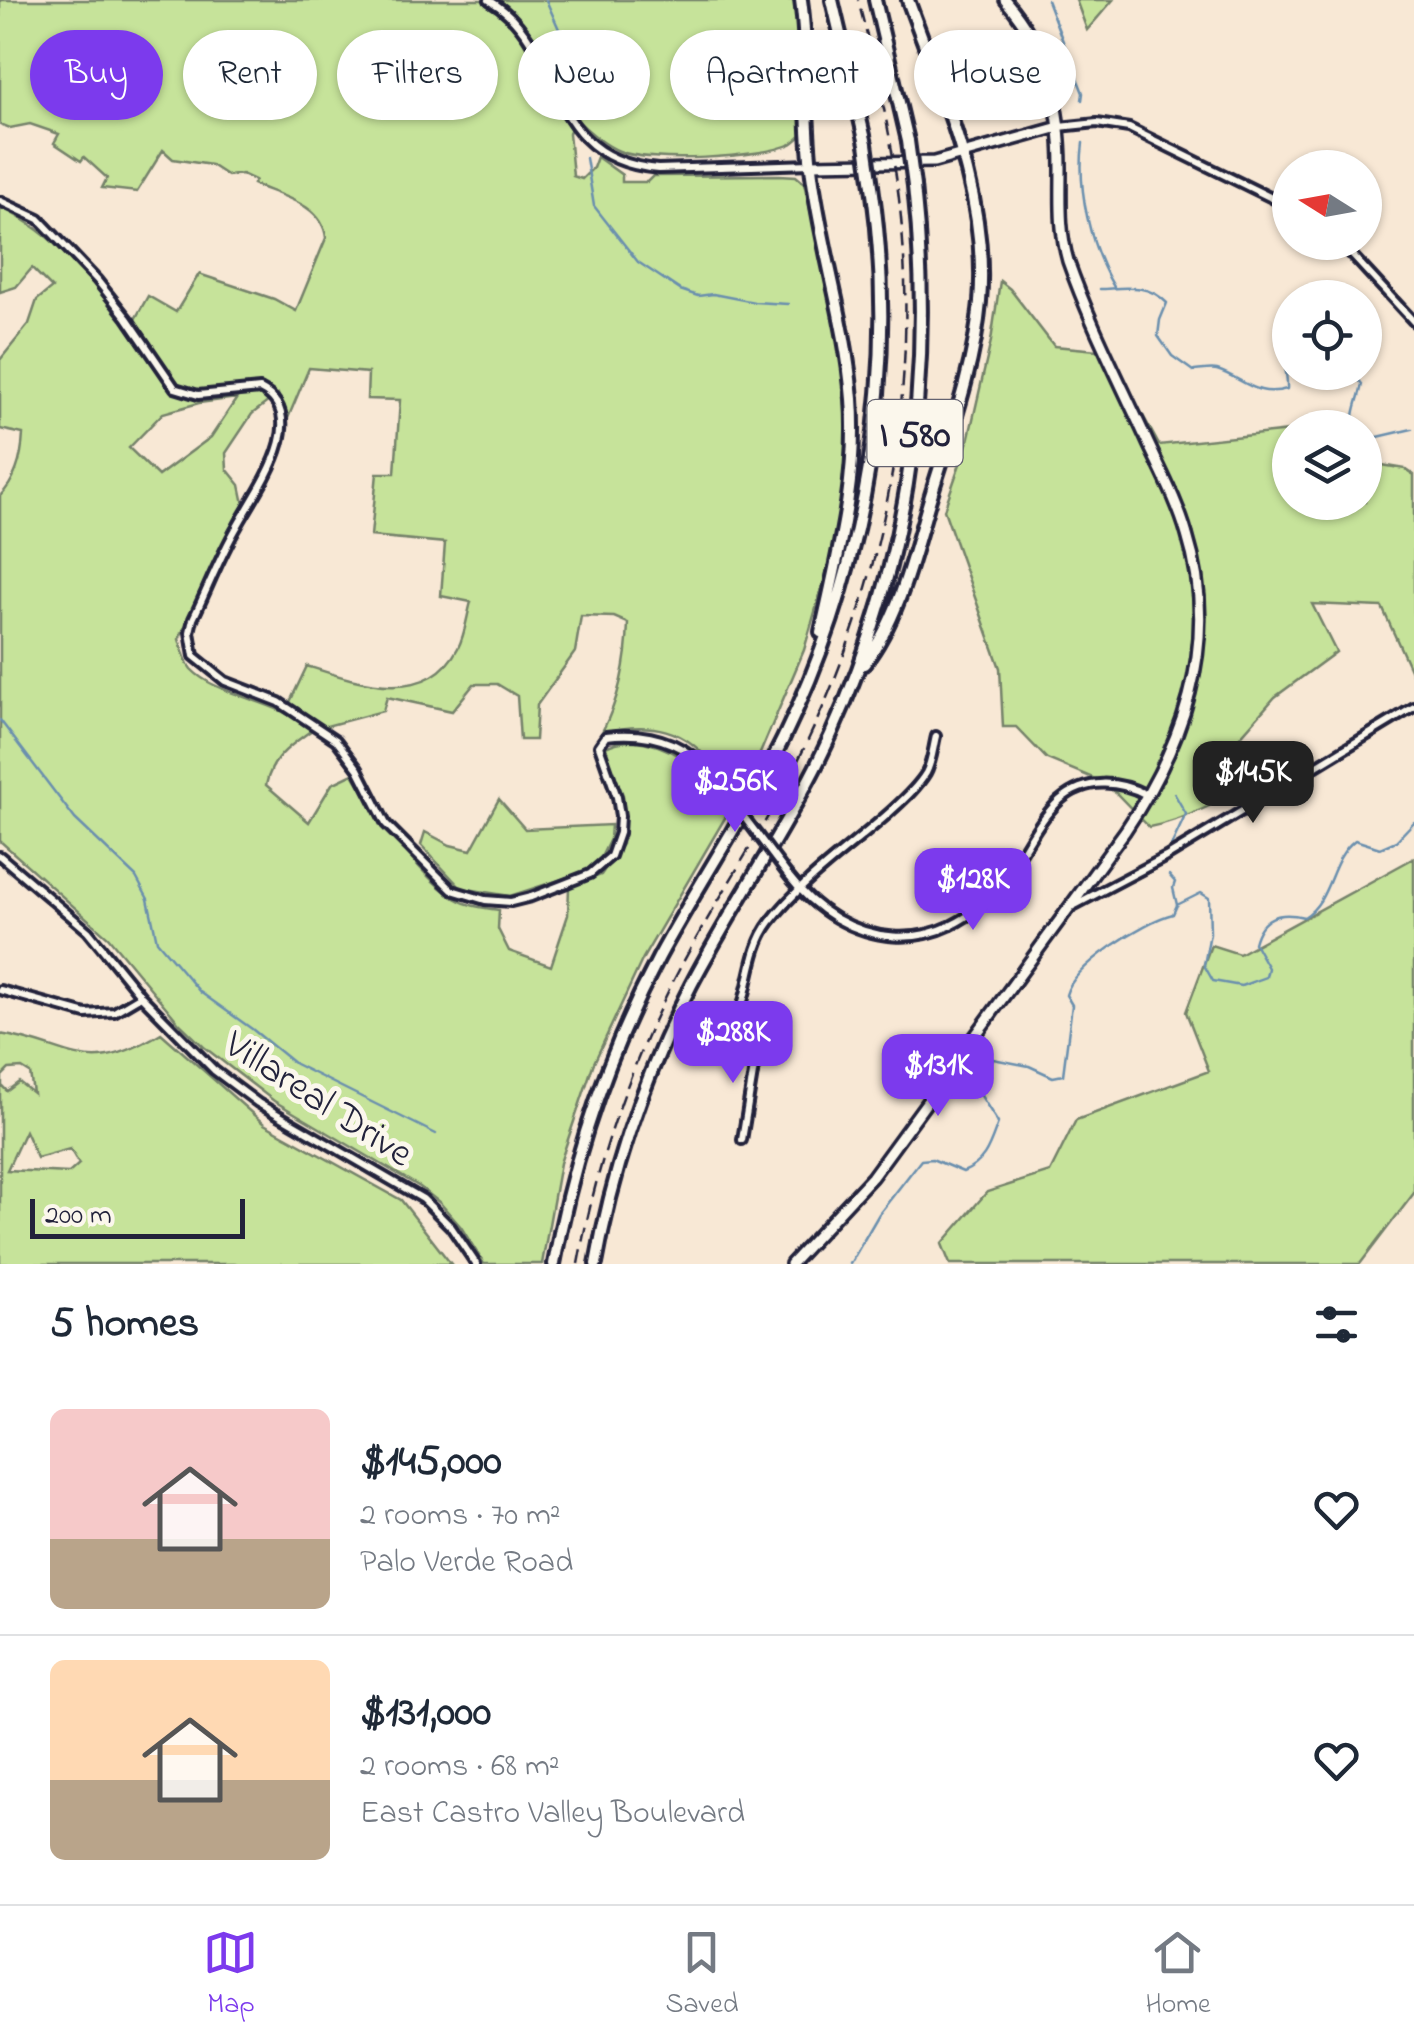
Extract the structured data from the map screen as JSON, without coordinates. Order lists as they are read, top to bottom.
{
  "streets": {
    "highway": ["I 580"],
    "street": ["Villareal Drive"]
  },
  "scale_bar": "200 m",
  "north": "left",
  "page": {
    "chip": [
      "Buy",
      "Rent",
      "Filters",
      "New",
      "Apartment",
      "House"
    ],
    "price": [
      "$145K",
      "$256K",
      "$128K",
      "$288K",
      "$131K"
    ],
    "scale": "200 m",
    "heading": "5 homes",
    "list": [
      {
        "name": "$145,000",
        "note": "2 rooms · 70 m² · Palo Verde Road"
      },
      {
        "name": "$131,000",
        "note": "2 rooms · 68 m² · East Castro Valley Boulevard"
      }
    ],
    "tabs": ["Map", "Saved", "Home"]
  }
}
